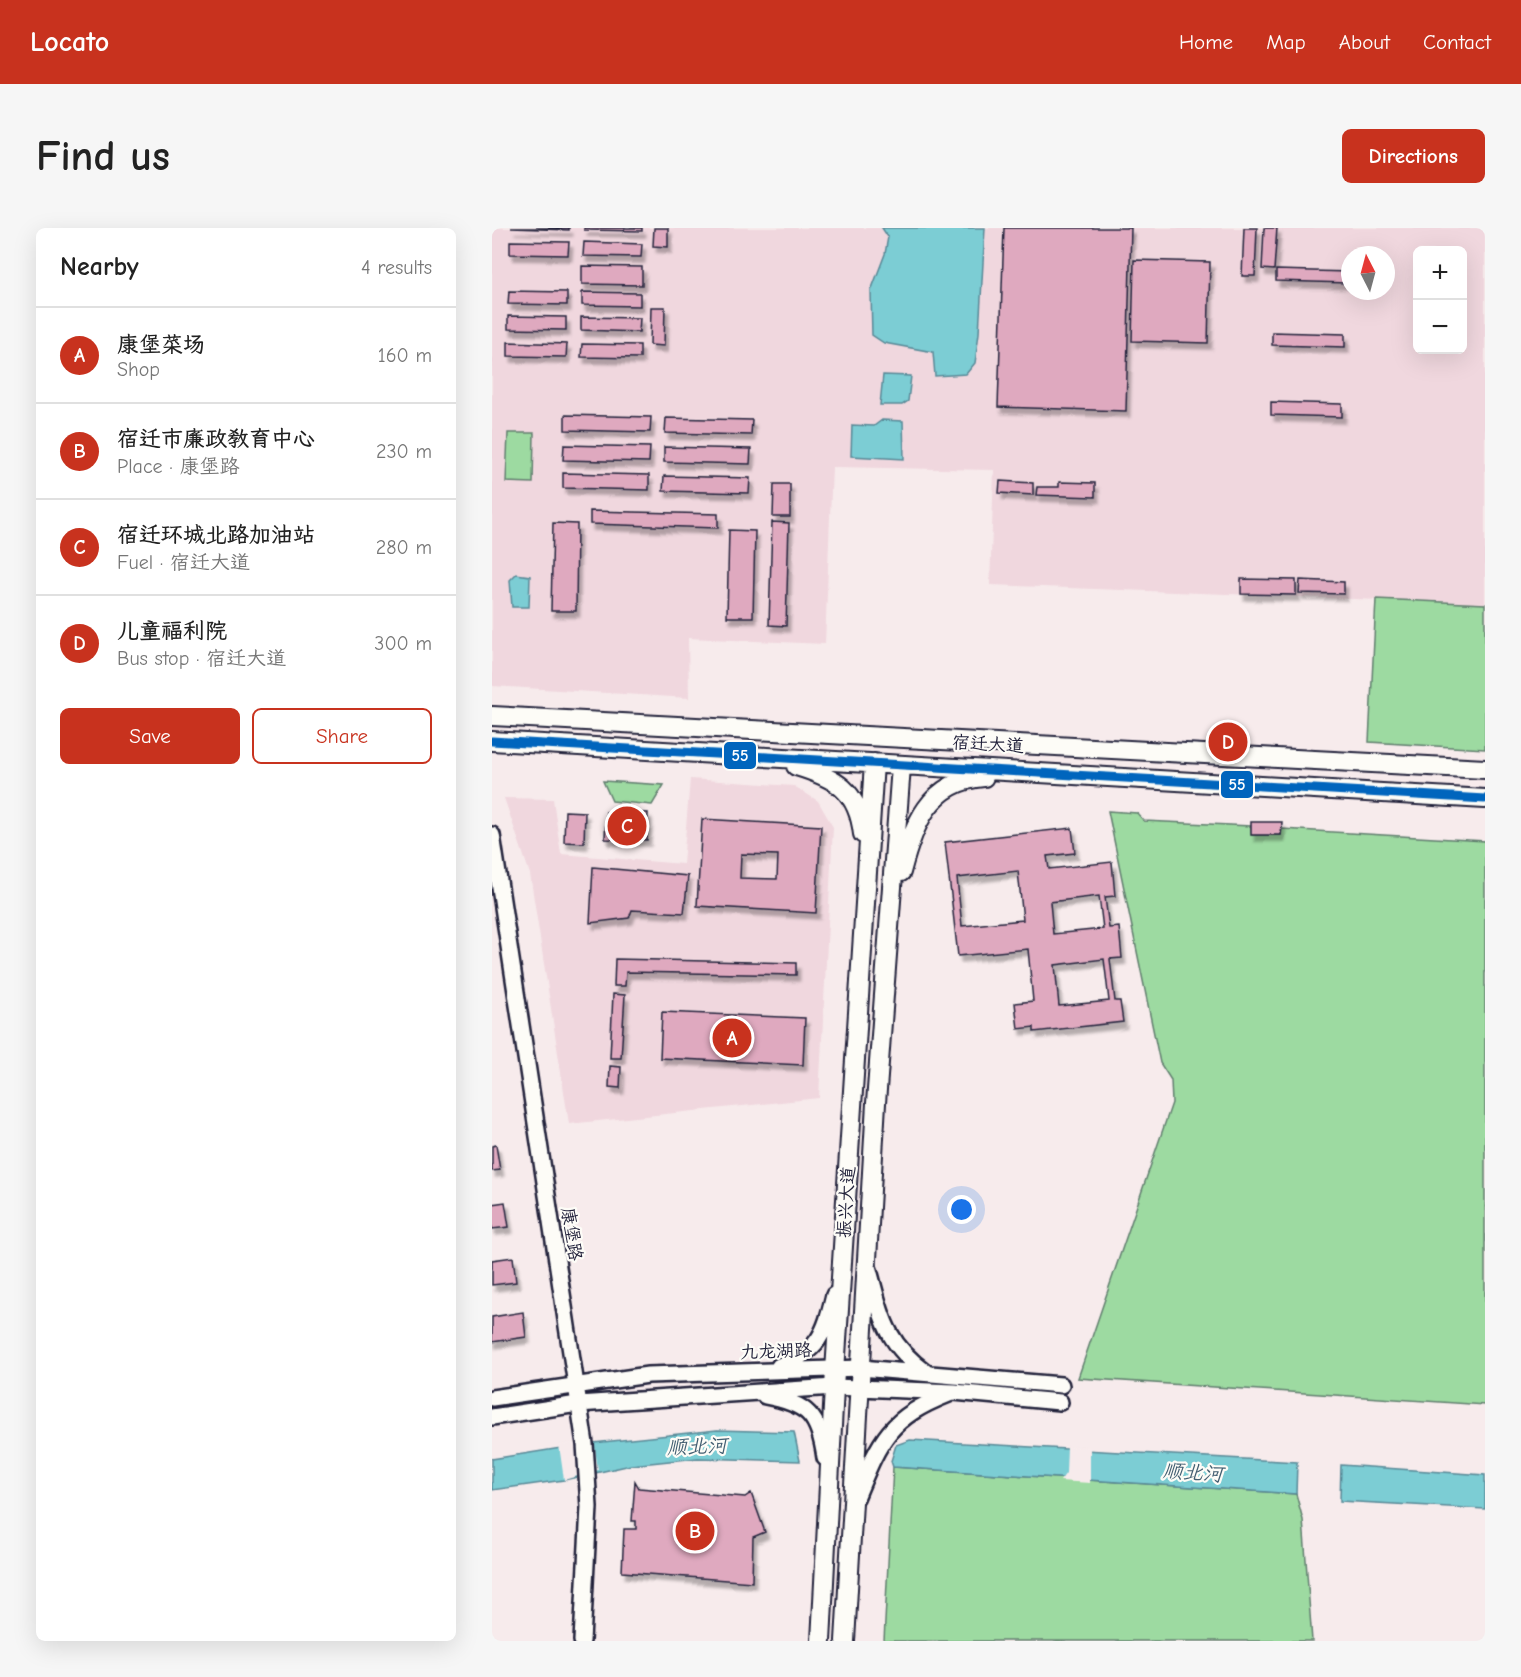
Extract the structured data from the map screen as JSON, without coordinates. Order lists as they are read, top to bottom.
{
  "streets": {
    "main road": ["宿迁大道", "振兴大道"],
    "street": ["康堡路", "九龙湖路"]
  },
  "crossings": [
    ["宿迁大道", "振兴大道"],
    ["振兴大道", "九龙湖路"],
    ["康堡路", "九龙湖路"]
  ],
  "water": ["顺北河"],
  "lines": ["transit line 55"],
  "north": "top",
  "page": {
    "header": "Locato",
    "nav": [
      "Home",
      "Map",
      "About",
      "Contact"
    ],
    "buttons": [
      "Directions",
      ["Save", "Share"]
    ],
    "title": "Find us",
    "heading": ["Nearby", "4 results"],
    "map_buttons": ["+", "−"],
    "list": [
      {
        "mark": "A",
        "name": "康堡菜场",
        "note": "Shop",
        "value": "160 m"
      },
      {
        "mark": "B",
        "name": "宿迁市廉政教育中心",
        "note": "Place · 康堡路",
        "value": "230 m"
      },
      {
        "mark": "C",
        "name": "宿迁环城北路加油站",
        "note": "Fuel · 宿迁大道",
        "value": "280 m"
      },
      {
        "mark": "D",
        "name": "儿童福利院",
        "note": "Bus stop · 宿迁大道",
        "value": "300 m"
      }
    ],
    "pins": [
      "D",
      "C",
      "A",
      "B"
    ]
  }
}
